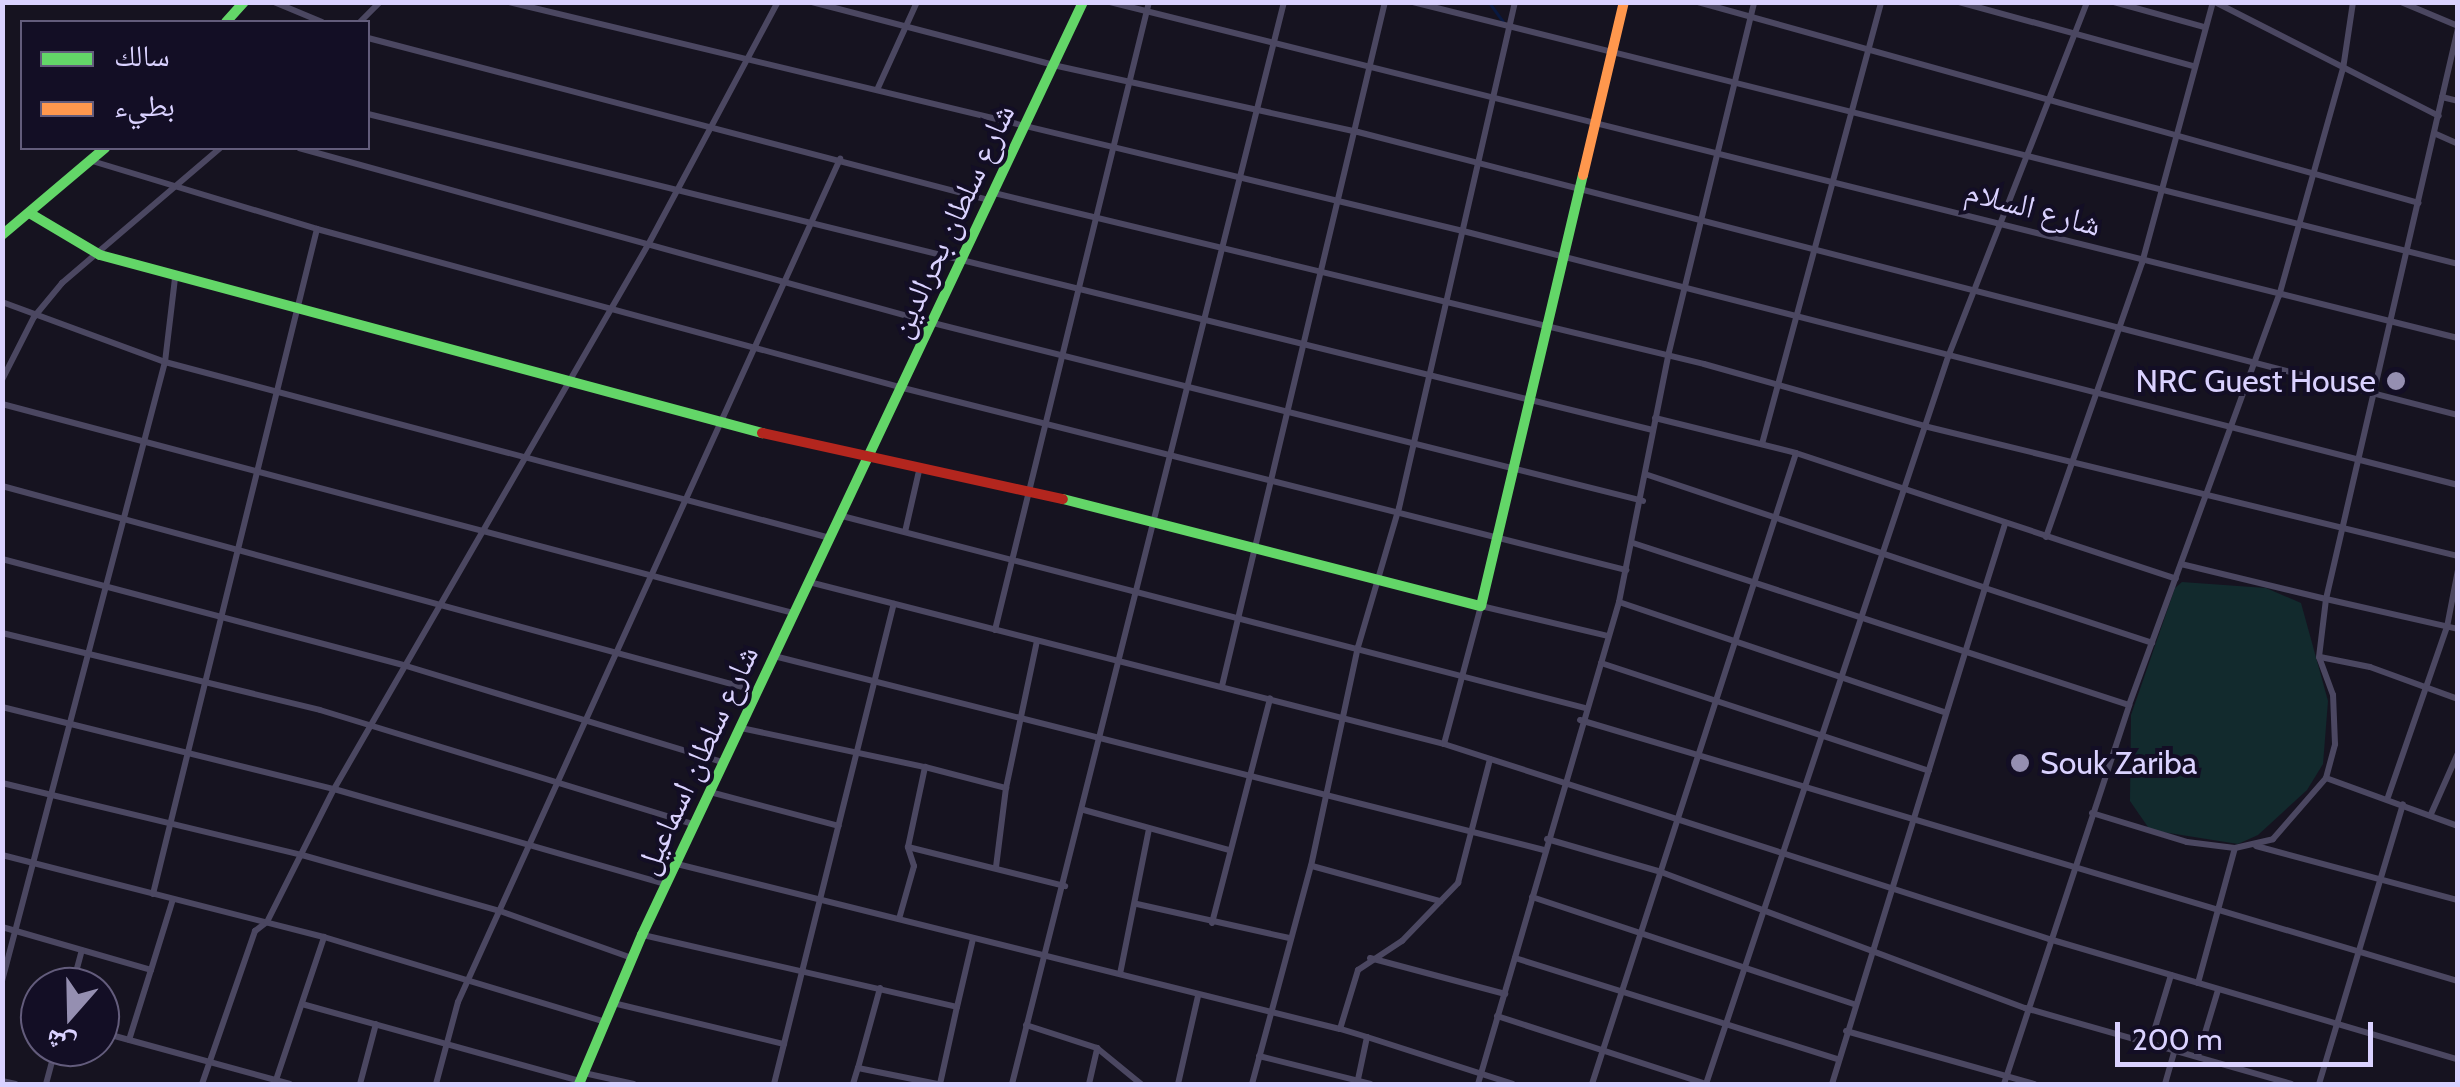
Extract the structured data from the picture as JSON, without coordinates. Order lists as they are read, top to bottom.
{
  "streets": {
    "street": ["شارع السلام", "شارع سلطان بحرالدين", "شارع سلطان اسماعيل"]
  },
  "crossings": [
    ["شارع سلطان بحرالدين", "شارع سلطان اسماعيل"]
  ],
  "places": ["NRC Guest House", "Souk Zariba"],
  "legend": ["سالك", "بطيء"],
  "scale_bar": "200 m",
  "north": "bottom"
}
